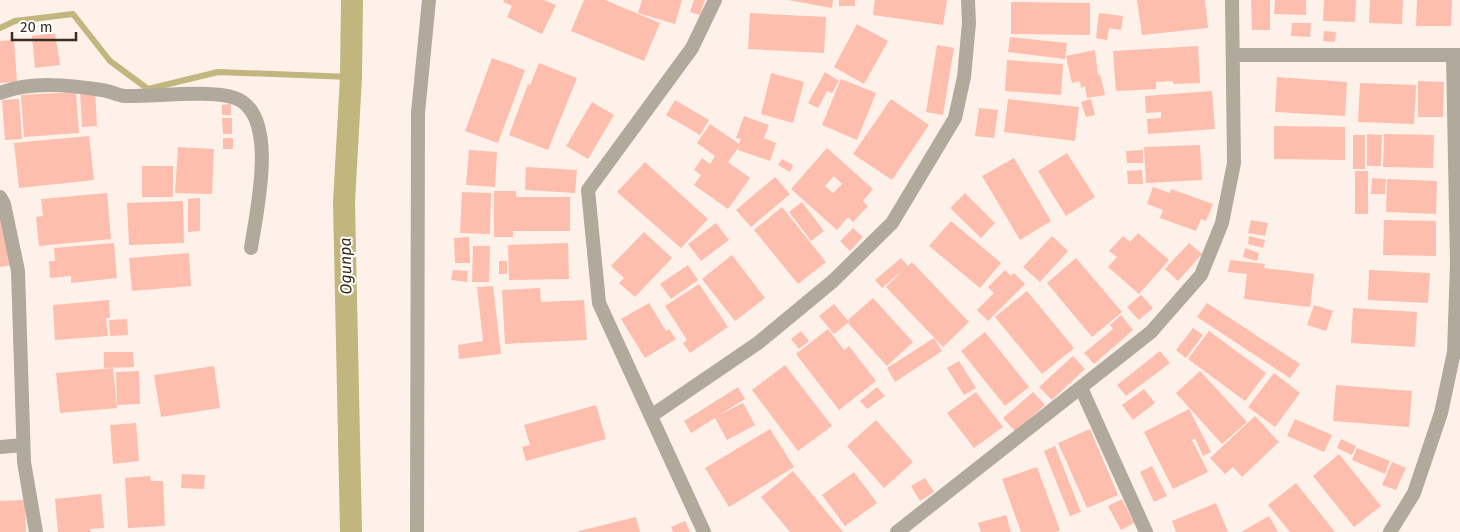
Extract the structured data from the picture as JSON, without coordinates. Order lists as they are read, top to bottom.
{
  "water": ["Ogunpa"],
  "scale_bar": "20 m"
}
